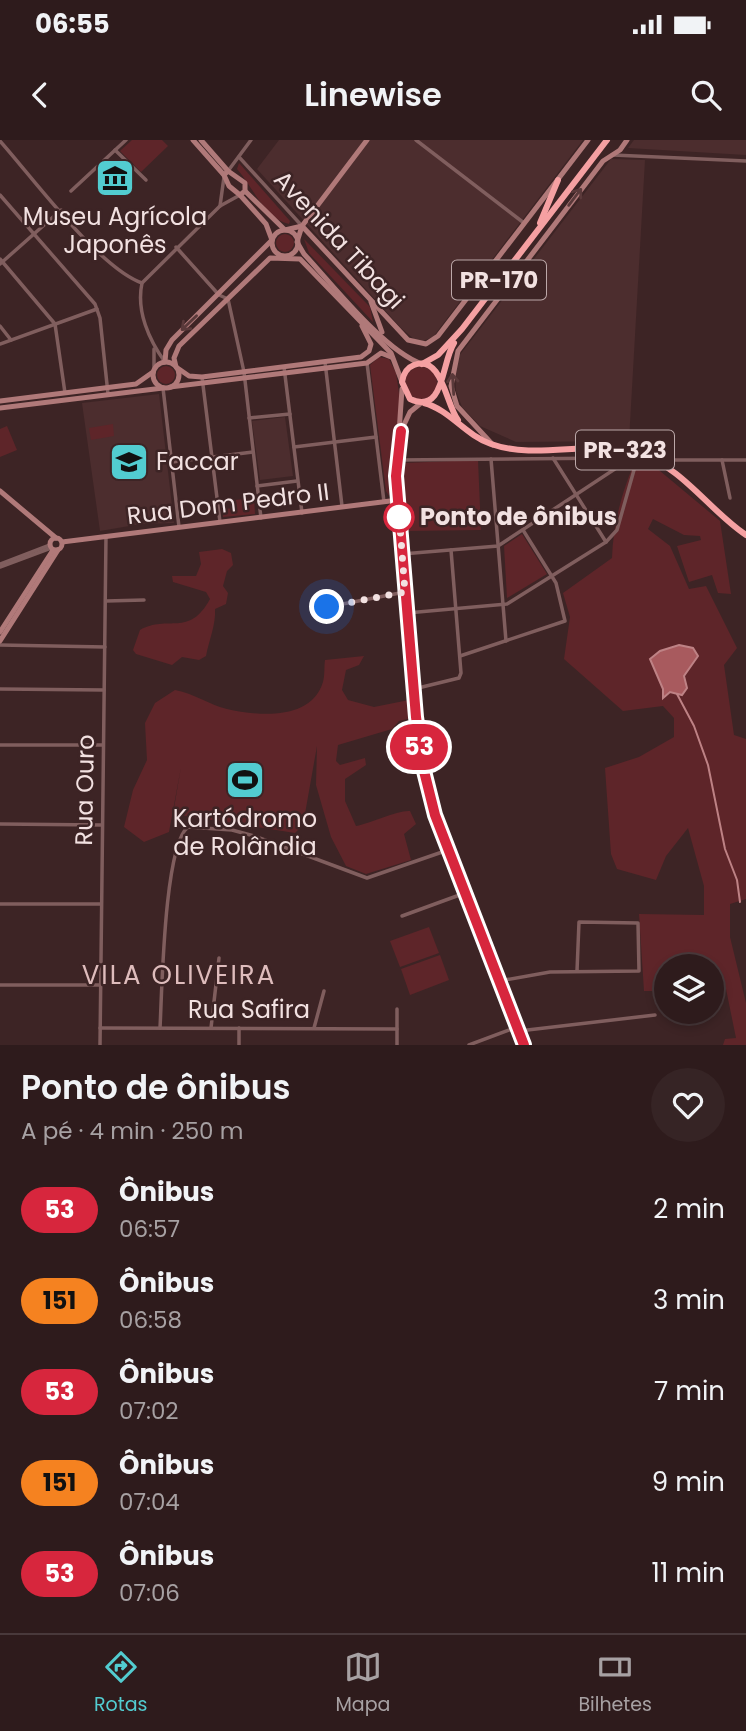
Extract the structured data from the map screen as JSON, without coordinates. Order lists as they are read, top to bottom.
{
  "streets": {
    "highway": ["PR-170", "PR-323"],
    "street": [
      "Avenida Tibagi",
      "Rua Dom Pedro II",
      "Rua Ouro",
      "Rua Safira"
    ]
  },
  "crossings": [
    ["PR-170", "PR-323"],
    ["Rua Dom Pedro II", "Rua Ouro"],
    ["Rua Ouro", "Rua Safira"]
  ],
  "districts": ["VILA OLIVEIRA"],
  "places": {
    "museum": ["Museu Agrícola Japonês"],
    "school or university": ["Faccar"],
    "other": ["Ponto de ônibus"],
    "sports": ["Kartódromo de Rolândia"]
  },
  "lines": ["bus line 53"],
  "page": {
    "status": "06:55",
    "header": "Linewise",
    "on_map": "53",
    "heading": ["Ponto de ônibus", "A pé · 4 min · 250 m"],
    "list": [
      {
        "mark": "53",
        "name": "Ônibus",
        "note": "06:57",
        "value": "2 min"
      },
      {
        "mark": "151",
        "name": "Ônibus",
        "note": "06:58",
        "value": "3 min"
      },
      {
        "mark": "53",
        "name": "Ônibus",
        "note": "07:02",
        "value": "7 min"
      },
      {
        "mark": "151",
        "name": "Ônibus",
        "note": "07:04",
        "value": "9 min"
      },
      {
        "mark": "53",
        "name": "Ônibus",
        "note": "07:06",
        "value": "11 min"
      }
    ],
    "tabs": ["Rotas", "Mapa", "Bilhetes"]
  }
}
